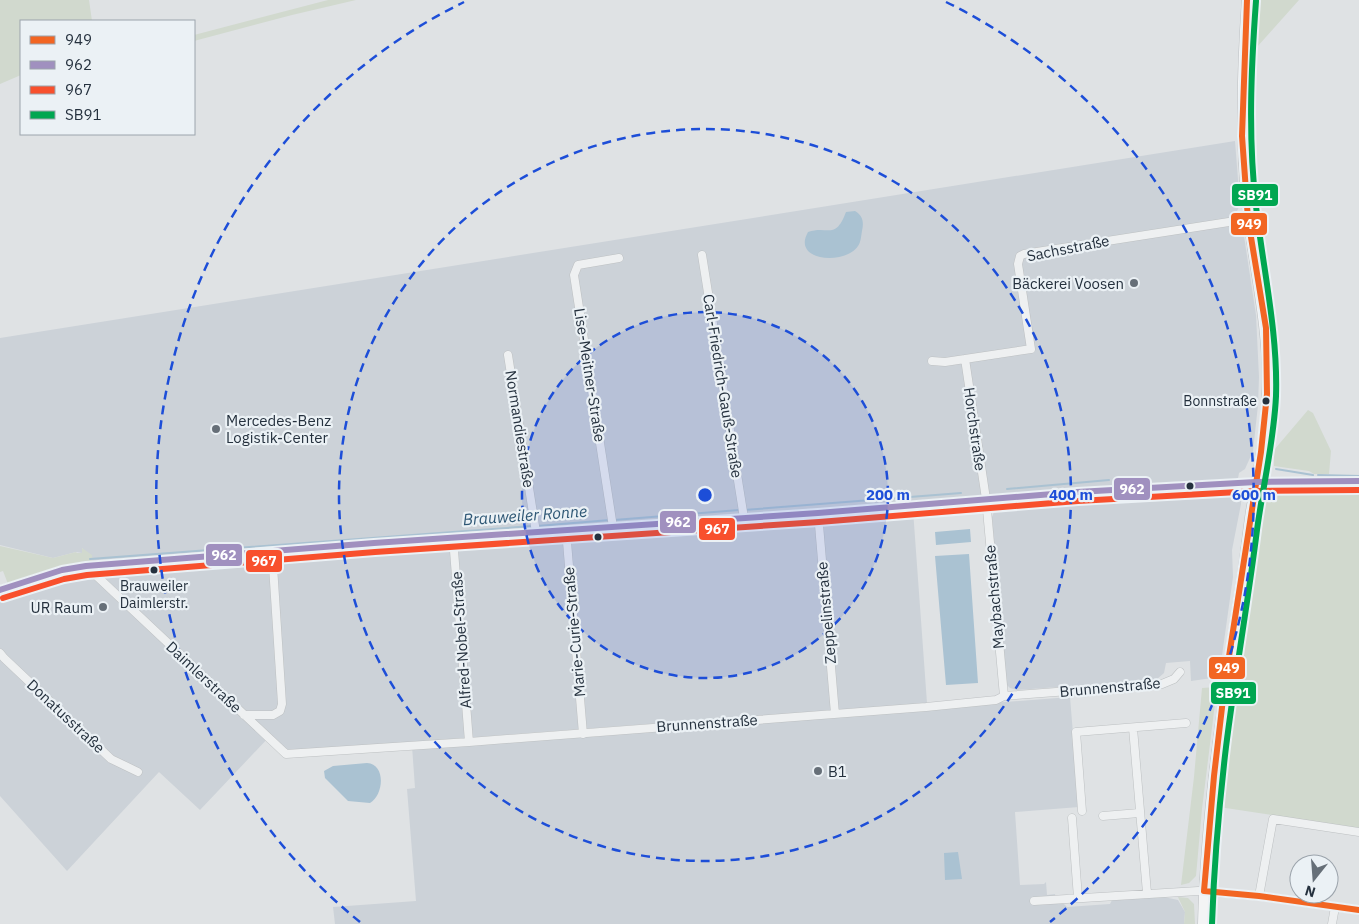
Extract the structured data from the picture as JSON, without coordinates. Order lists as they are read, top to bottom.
{
  "streets": {
    "street": [
      "Sachsstraße",
      "Lise-Meitner-Straße",
      "Carl-Friedrich-Gauß-Straße",
      "Normandiestraße",
      "Horchstraße",
      "Maybachstraße",
      "Zeppelinstraße",
      "Marie-Curie-Straße",
      "Alfred-Nobel-Straße",
      "Daimlerstraße",
      "Brunnenstraße",
      "Donatusstraße"
    ]
  },
  "crossings": [
    ["Sachsstraße", "Horchstraße"],
    ["Horchstraße", "Maybachstraße"],
    ["Maybachstraße", "Brunnenstraße"],
    ["Zeppelinstraße", "Brunnenstraße"],
    ["Marie-Curie-Straße", "Brunnenstraße"],
    ["Alfred-Nobel-Straße", "Brunnenstraße"],
    ["Daimlerstraße", "Brunnenstraße"]
  ],
  "water": ["Brauweiler Ronne"],
  "places": [
    "Bäckerei Voosen",
    "Bonnstraße",
    "Mercedes-Benz Logistik-Center",
    "Brauweiler Daimlerstr.",
    "UR Raum",
    "B1"
  ],
  "lines": [
    "transit line 949",
    "transit line SB91",
    "transit line 962",
    "transit line 967"
  ],
  "legend": [
    "949",
    "962",
    "967",
    "SB91"
  ],
  "north": "bottom",
  "rings": ["200 m", "400 m", "600 m"]
}
